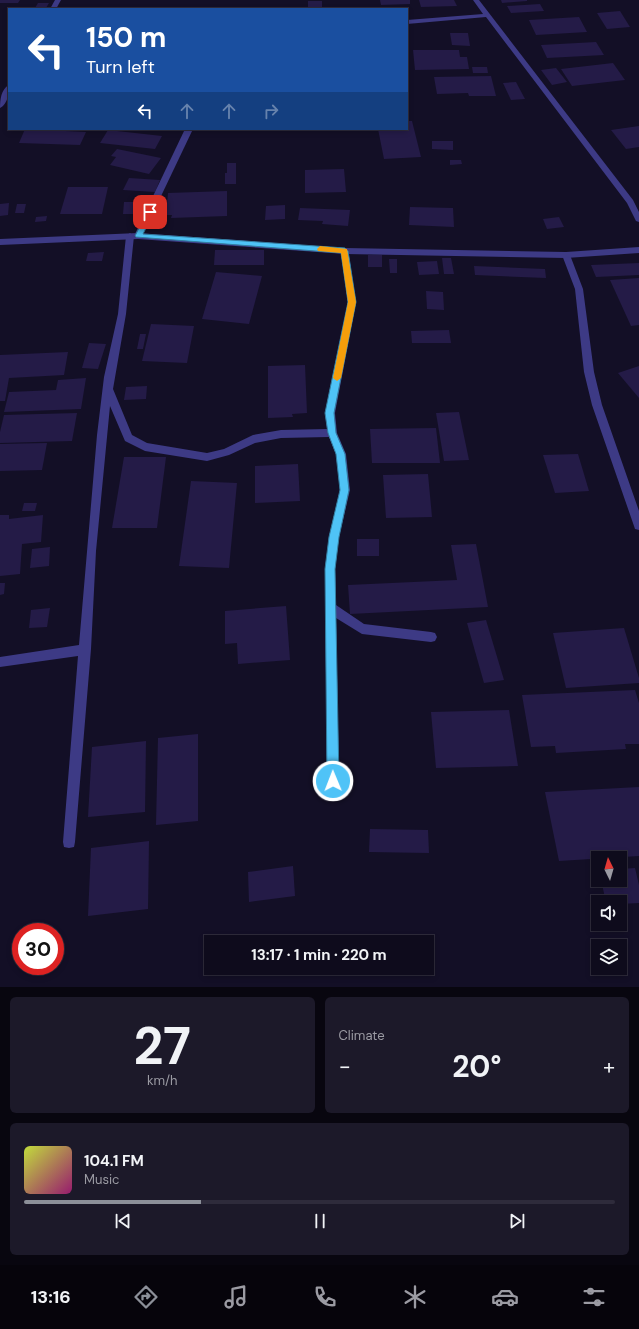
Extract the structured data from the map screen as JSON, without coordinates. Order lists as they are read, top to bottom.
{
  "north": "top",
  "page": {
    "turn": ["150 m", "Turn left"],
    "limit": "30",
    "trip": "13:17 · 1 min · 220 m",
    "tile": [
      ["27", "km/h"],
      "Climate"
    ],
    "heat": ["−", "20°", "+"],
    "song": ["104.1 FM", "Music"],
    "tabs": "13:16"
  }
}
